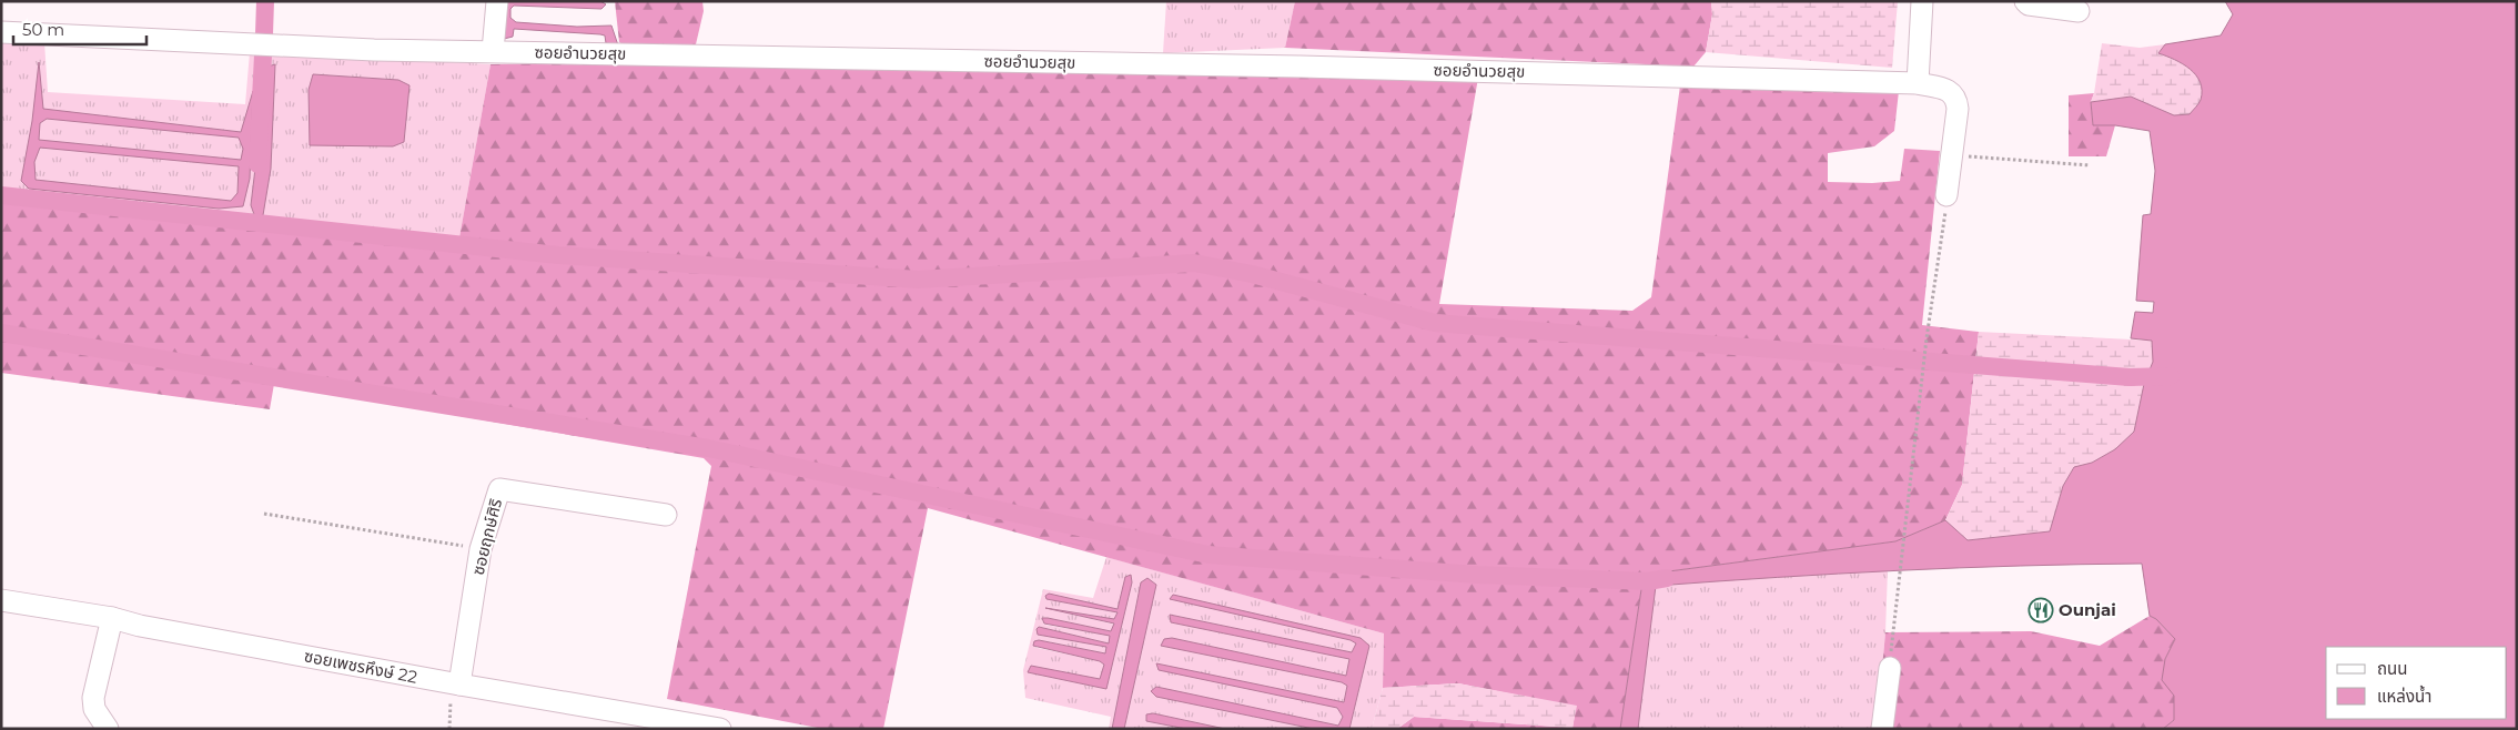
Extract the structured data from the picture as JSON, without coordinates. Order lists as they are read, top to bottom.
{
  "streets": {
    "street": ["ซอยอำนวยสุข", "ซอยฤกษ์ศิริ", "ซอยเพชรหึงษ์ 22"]
  },
  "crossings": [
    ["ซอยฤกษ์ศิริ", "ซอยเพชรหึงษ์ 22"]
  ],
  "places": {
    "restaurant": ["Ounjai"]
  },
  "legend": ["ถนน", "แหล่งน้ำ"],
  "scale_bar": "50 m"
}
